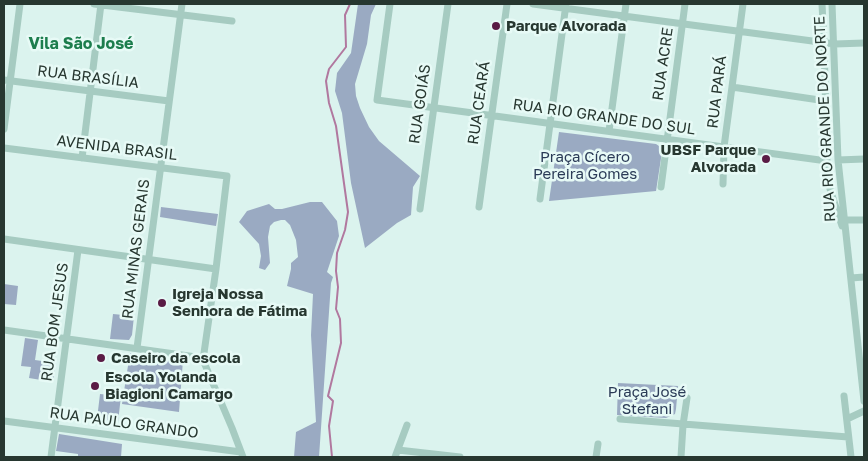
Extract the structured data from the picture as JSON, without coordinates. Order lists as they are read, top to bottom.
{
  "streets": {
    "street": [
      "RUA ACRE",
      "RUA BRASÍLIA",
      "RUA PARÁ",
      "RUA CEARÁ",
      "RUA GOIÁS",
      "RUA RIO GRANDE DO SUL",
      "RUA RIO GRANDE DO NORTE",
      "AVENIDA BRASIL",
      "RUA MINAS GERAIS",
      "RUA BOM JESUS",
      "RUA PAULO GRANDO"
    ]
  },
  "crossings": [
    ["RUA ACRE", "RUA RIO GRANDE DO SUL"],
    ["RUA BRASÍLIA", "RUA MINAS GERAIS"],
    ["RUA PARÁ", "RUA RIO GRANDE DO SUL"],
    ["RUA CEARÁ", "RUA RIO GRANDE DO SUL"],
    ["RUA GOIÁS", "RUA RIO GRANDE DO SUL"],
    ["RUA RIO GRANDE DO SUL", "RUA RIO GRANDE DO NORTE"],
    ["AVENIDA BRASIL", "RUA MINAS GERAIS"],
    ["RUA BOM JESUS", "RUA PAULO GRANDO"]
  ],
  "districts": ["Vila São José"],
  "parks": ["Praça Cícero Pereira Gomes", "Praça José Stefani"],
  "places": [
    "Parque Alvorada",
    "UBSF Parque Alvorada",
    "Igreja Nossa Senhora de Fátima",
    "Caseiro da escola",
    "Escola Yolanda Biagioni Camargo"
  ]
}
